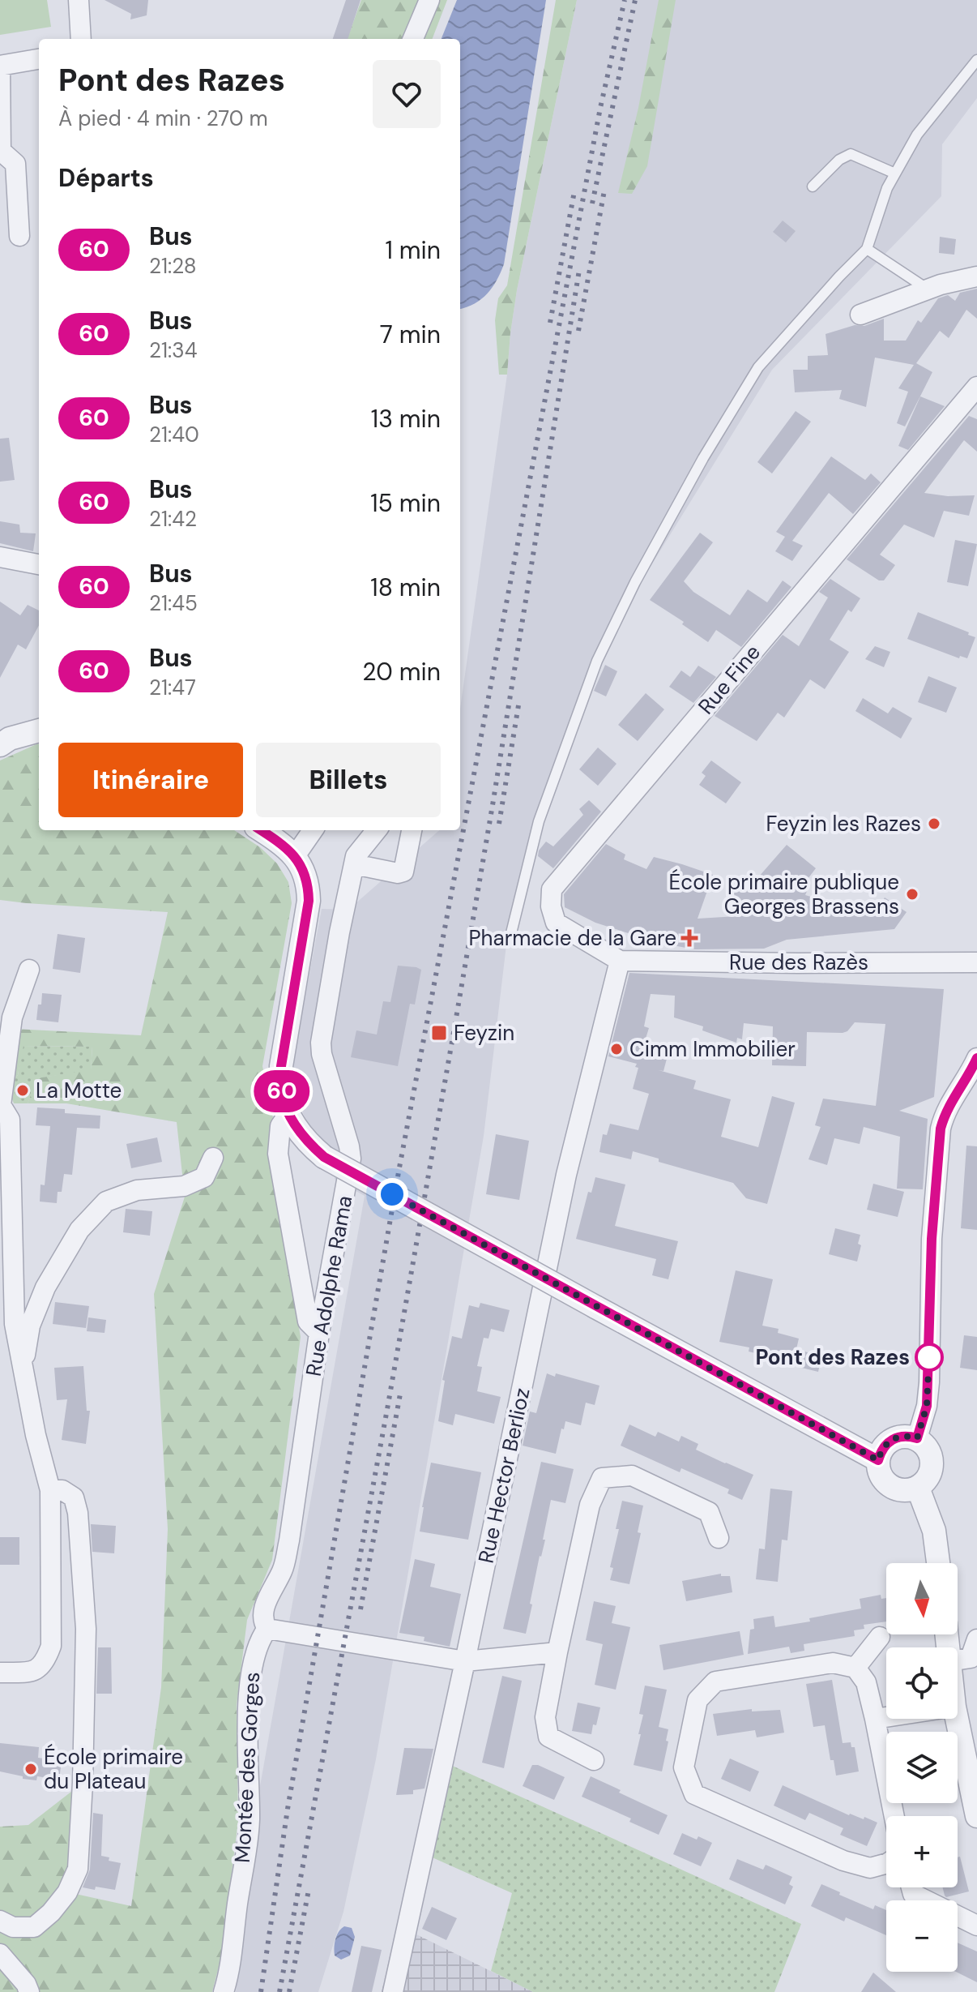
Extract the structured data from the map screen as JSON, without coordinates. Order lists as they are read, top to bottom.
{
  "streets": {
    "street": [
      "Rue Fine",
      "Rue des Razès",
      "Rue Adolphe Rama",
      "Rue Hector Berlioz",
      "Montée des Gorges"
    ]
  },
  "crossings": [
    ["Rue Fine", "Rue des Razès"],
    ["Rue Fine", "Rue Hector Berlioz"],
    ["Rue des Razès", "Rue Hector Berlioz"],
    ["Rue Adolphe Rama", "Montée des Gorges"]
  ],
  "places": {
    "other": [
      "Feyzin les Razes",
      "École primaire publique Georges Brassens",
      "Cimm Immobilier",
      "La Motte",
      "Pont des Razes",
      "École primaire du Plateau"
    ],
    "health": ["Pharmacie de la Gare"],
    "transit": ["Feyzin"]
  },
  "lines": ["bus line 60"],
  "north": "bottom",
  "page": {
    "on_map": "60",
    "heading": [
      ["Pont des Razes", "À pied · 4 min · 270 m"],
      "Départs"
    ],
    "list": [
      {
        "mark": "60",
        "name": "Bus",
        "note": "21:28",
        "value": "1 min"
      },
      {
        "mark": "60",
        "name": "Bus",
        "note": "21:34",
        "value": "7 min"
      },
      {
        "mark": "60",
        "name": "Bus",
        "note": "21:40",
        "value": "13 min"
      },
      {
        "mark": "60",
        "name": "Bus",
        "note": "21:42",
        "value": "15 min"
      },
      {
        "mark": "60",
        "name": "Bus",
        "note": "21:45",
        "value": "18 min"
      },
      {
        "mark": "60",
        "name": "Bus",
        "note": "21:47",
        "value": "20 min"
      }
    ],
    "buttons": ["Itinéraire", "Billets"],
    "map_buttons": ["+", "−"]
  }
}
